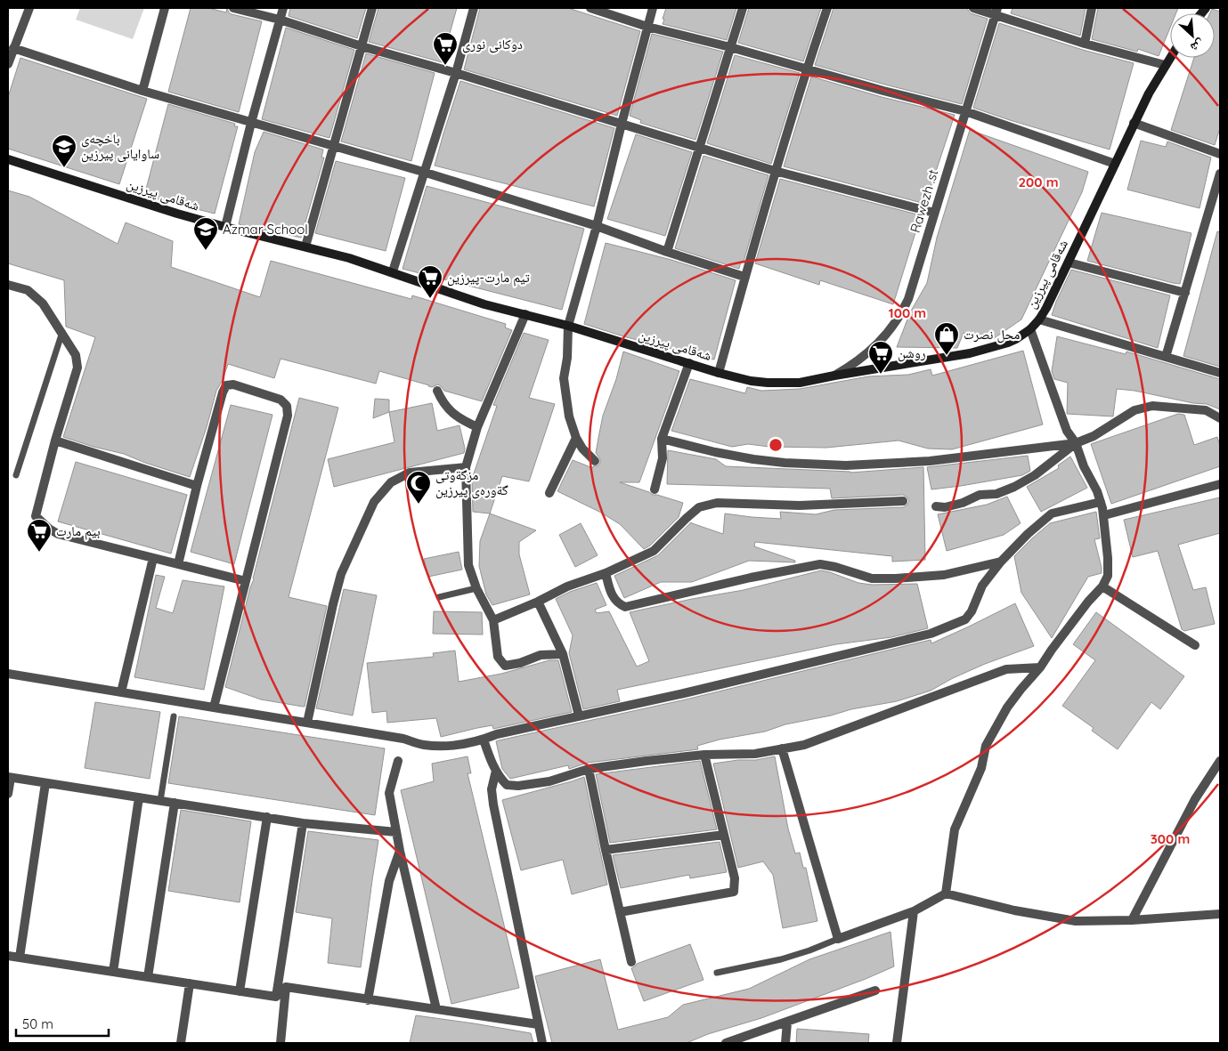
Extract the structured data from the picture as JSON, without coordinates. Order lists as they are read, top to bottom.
{
  "streets": {
    "street": ["شەقامی پیرزین", "Rawezh .st"]
  },
  "crossings": [
    ["شەقامی پیرزین", "Rawezh .st"]
  ],
  "places": {
    "supermarket": [
      "دوکانی نوری",
      "تیم مارت-پیرزین",
      "روشن",
      "بیم مارت"
    ],
    "school or university": ["باخچەی ساوایانی پیرزین", "Azmar School"],
    "shop": ["محل نصرت"],
    "mosque": ["مزگةوتی گةورەی پیرزین"]
  },
  "scale_bar": "50 m",
  "north": "bottom right",
  "rings": ["200 m", "100 m", "300 m"]
}
